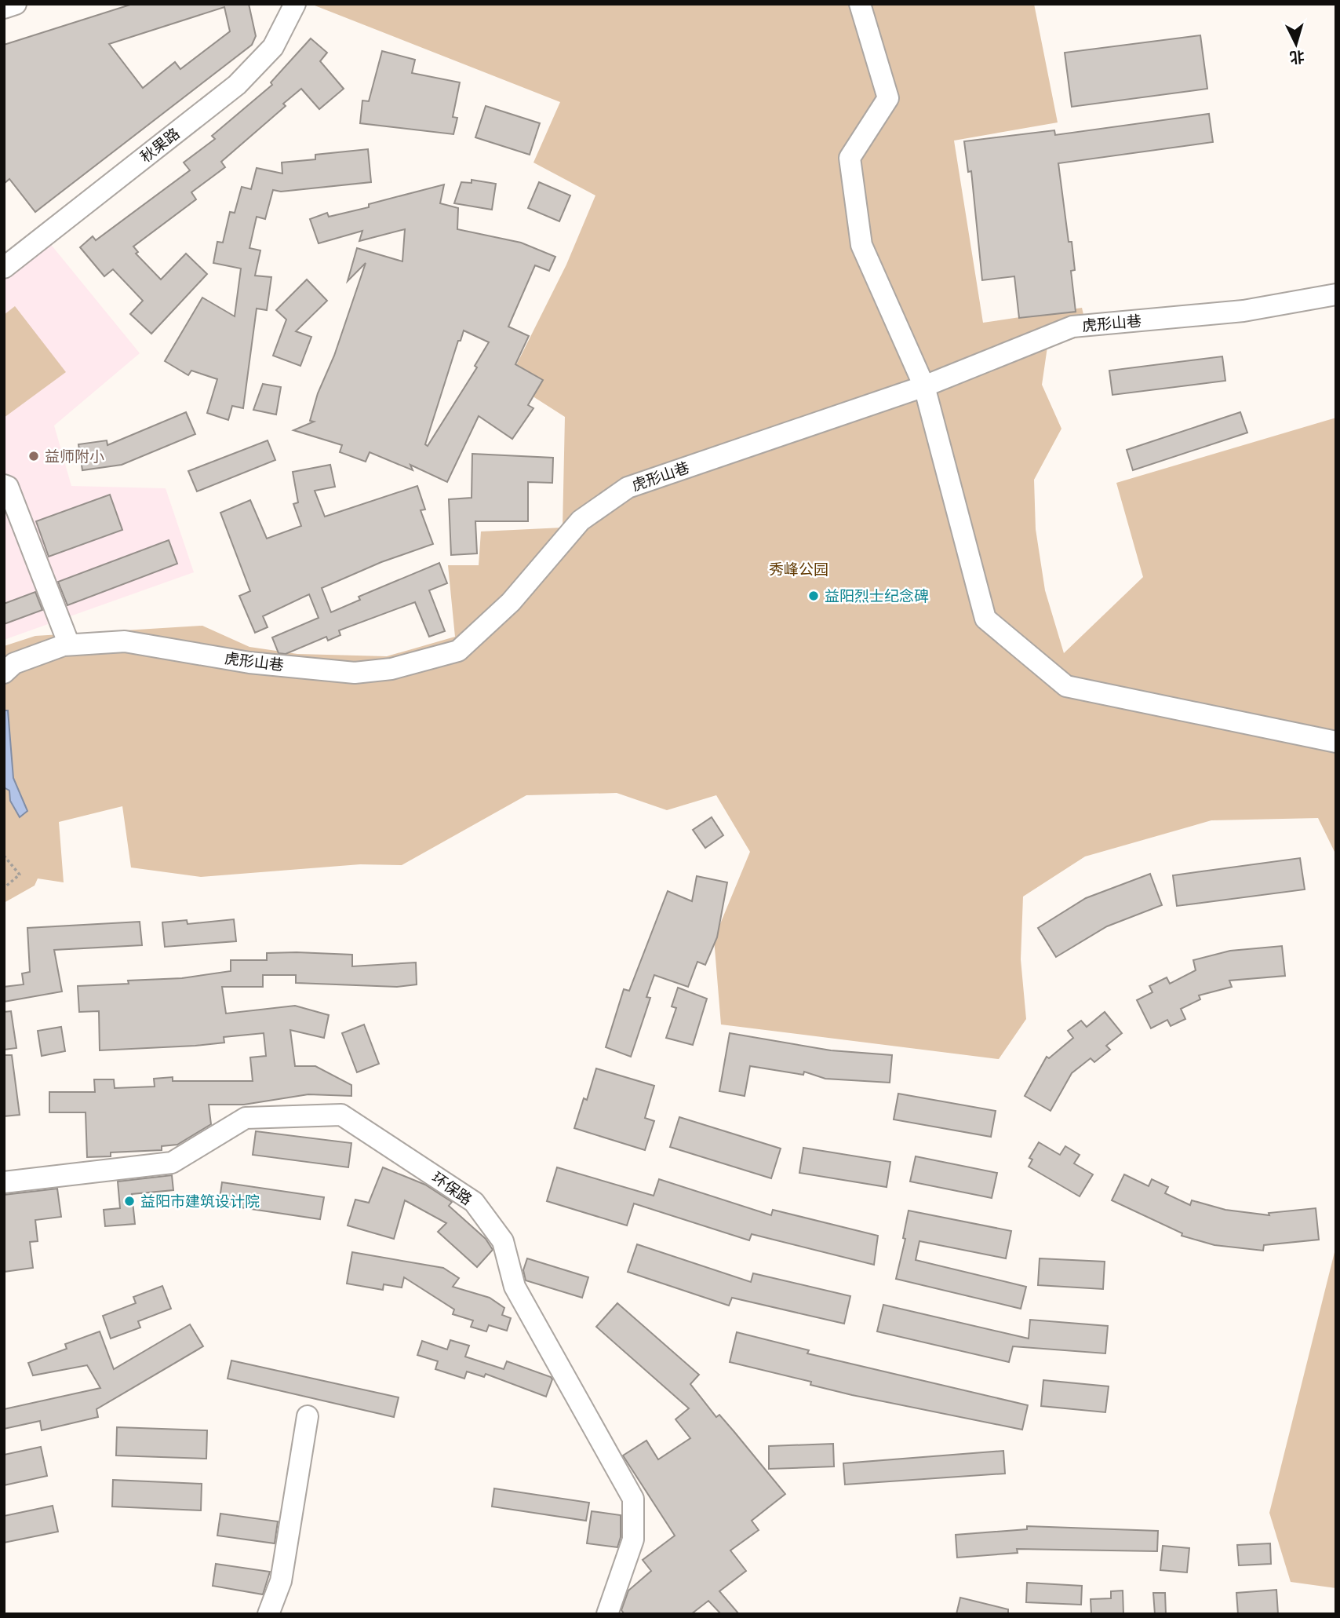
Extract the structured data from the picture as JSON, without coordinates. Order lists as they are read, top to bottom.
{
  "streets": {
    "street": ["秋果路", "虎形山巷", "环保路"]
  },
  "parks": ["秀峰公园"],
  "places": ["益师附小", "益阳烈士纪念碑", "益阳市建筑设计院"],
  "north": "bottom"
}
